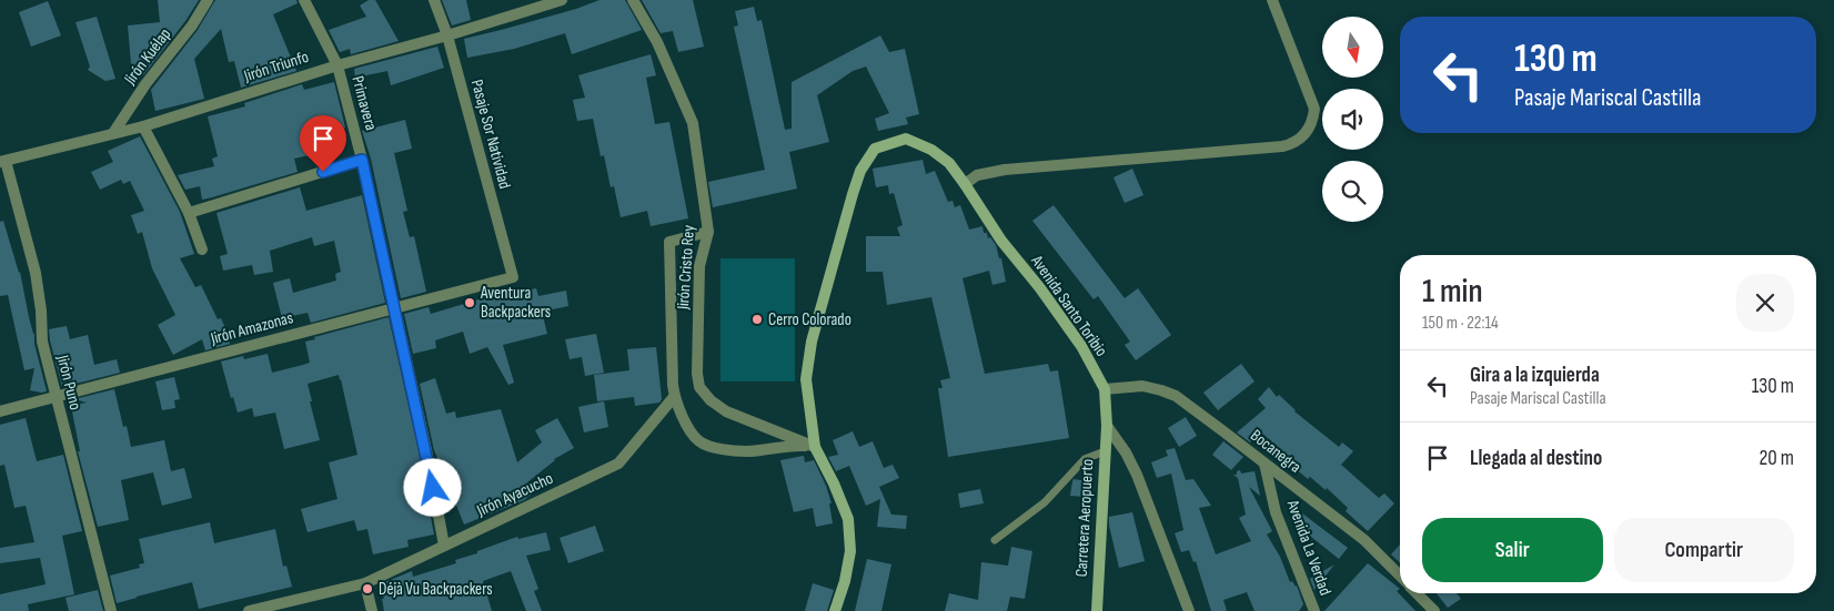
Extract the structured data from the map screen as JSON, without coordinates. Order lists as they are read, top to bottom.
{
  "streets": {
    "main road": ["Avenida Santo Toribio", "Carretera Aeropuerto"],
    "street": [
      "Jirón Kuélap",
      "Jirón Triunfo",
      "Primavera",
      "Pasaje Sor Natividad",
      "Jirón Cristo Rey",
      "Jirón Amazonas",
      "Jirón Puno",
      "Bocanegra",
      "Jirón Ayacucho",
      "Avenida La Verdad"
    ]
  },
  "crossings": [
    ["Jirón Kuélap", "Jirón Triunfo"],
    ["Jirón Triunfo", "Primavera"],
    ["Jirón Triunfo", "Pasaje Sor Natividad"],
    ["Jirón Triunfo", "Jirón Puno"],
    ["Primavera", "Jirón Amazonas"],
    ["Primavera", "Jirón Ayacucho"],
    ["Pasaje Sor Natividad", "Jirón Amazonas"],
    ["Jirón Cristo Rey", "Avenida Santo Toribio"],
    ["Avenida Santo Toribio", "Bocanegra"],
    ["Avenida Santo Toribio", "Carretera Aeropuerto"],
    ["Jirón Amazonas", "Jirón Puno"],
    ["Bocanegra", "Avenida La Verdad"]
  ],
  "places": ["Aventura Backpackers", "Cerro Colorado", "Déjà Vu Backpackers"],
  "north": "bottom",
  "page": {
    "turn": ["130 m", "Pasaje Mariscal Castilla"],
    "heading": ["1 min", "150 m · 22:14"],
    "list": [
      {
        "name": "Gira a la izquierda",
        "note": "Pasaje Mariscal Castilla",
        "value": "130 m"
      },
      {
        "name": "Llegada al destino",
        "value": "20 m"
      }
    ],
    "buttons": ["Salir", "Compartir"]
  }
}
